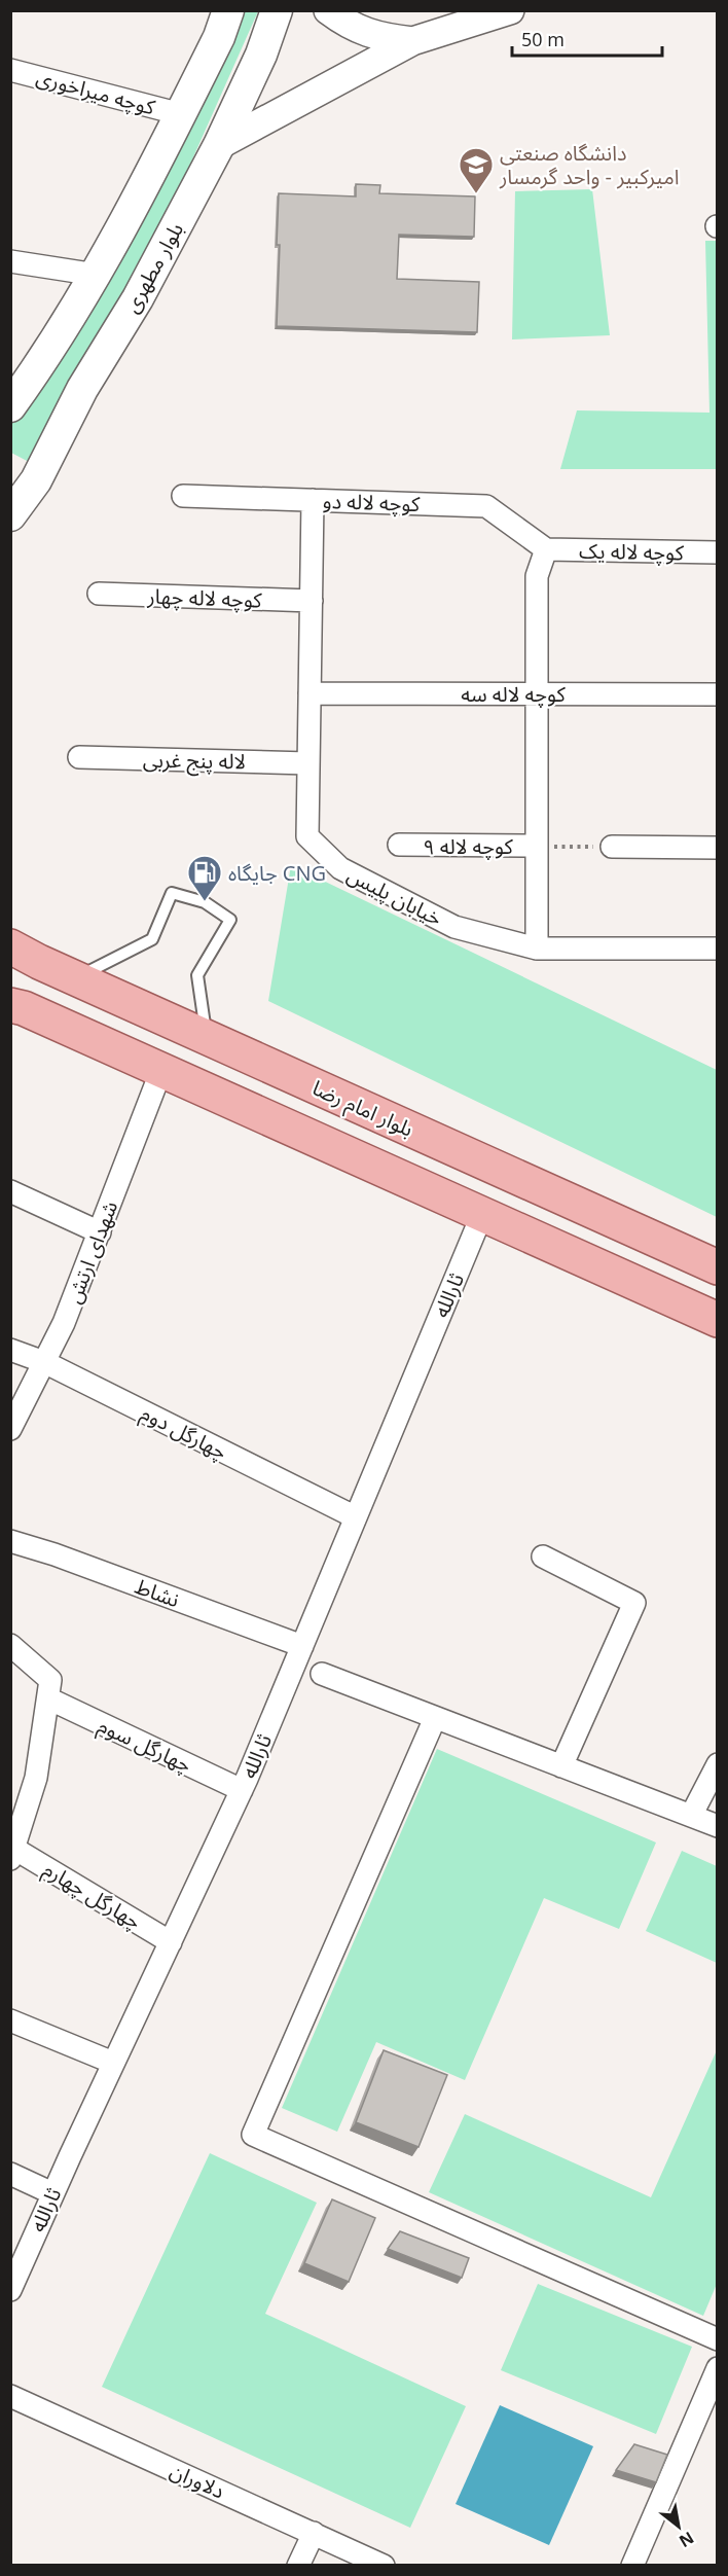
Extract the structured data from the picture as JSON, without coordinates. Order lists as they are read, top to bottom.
{
  "streets": {
    "main road": ["بلوار مطهری", "بلوار امام رضا"],
    "street": [
      "کوچه میراخوری",
      "کوچه لاله دو",
      "کوچه لاله یک",
      "کوچه لاله چهار",
      "کوچه لاله سه",
      "لاله پنج غربی",
      "کوچه لاله ۹",
      "خیابان پلیس",
      "شهدای ارتش",
      "ثارالله",
      "چهارگل دوم",
      "نشاط",
      "چهارگل سوم",
      "چهارگل چهارم",
      "دلاوران"
    ]
  },
  "crossings": [
    ["کوچه لاله دو", "کوچه لاله یک"],
    ["کوچه لاله دو", "خیابان پلیس"],
    ["کوچه لاله چهار", "خیابان پلیس"],
    ["کوچه لاله سه", "خیابان پلیس"],
    ["لاله پنج غربی", "خیابان پلیس"],
    ["شهدای ارتش", "چهارگل دوم"],
    ["ثارالله", "چهارگل دوم"],
    ["ثارالله", "نشاط"],
    ["ثارالله", "چهارگل سوم"],
    ["ثارالله", "چهارگل چهارم"]
  ],
  "places": {
    "school or university": ["دانشگاه صنعتی امیرکبیر - واحد گرمسار"],
    "fuel station": ["جایگاه CNG"]
  },
  "scale_bar": "50 m",
  "north": "bottom right"
}
